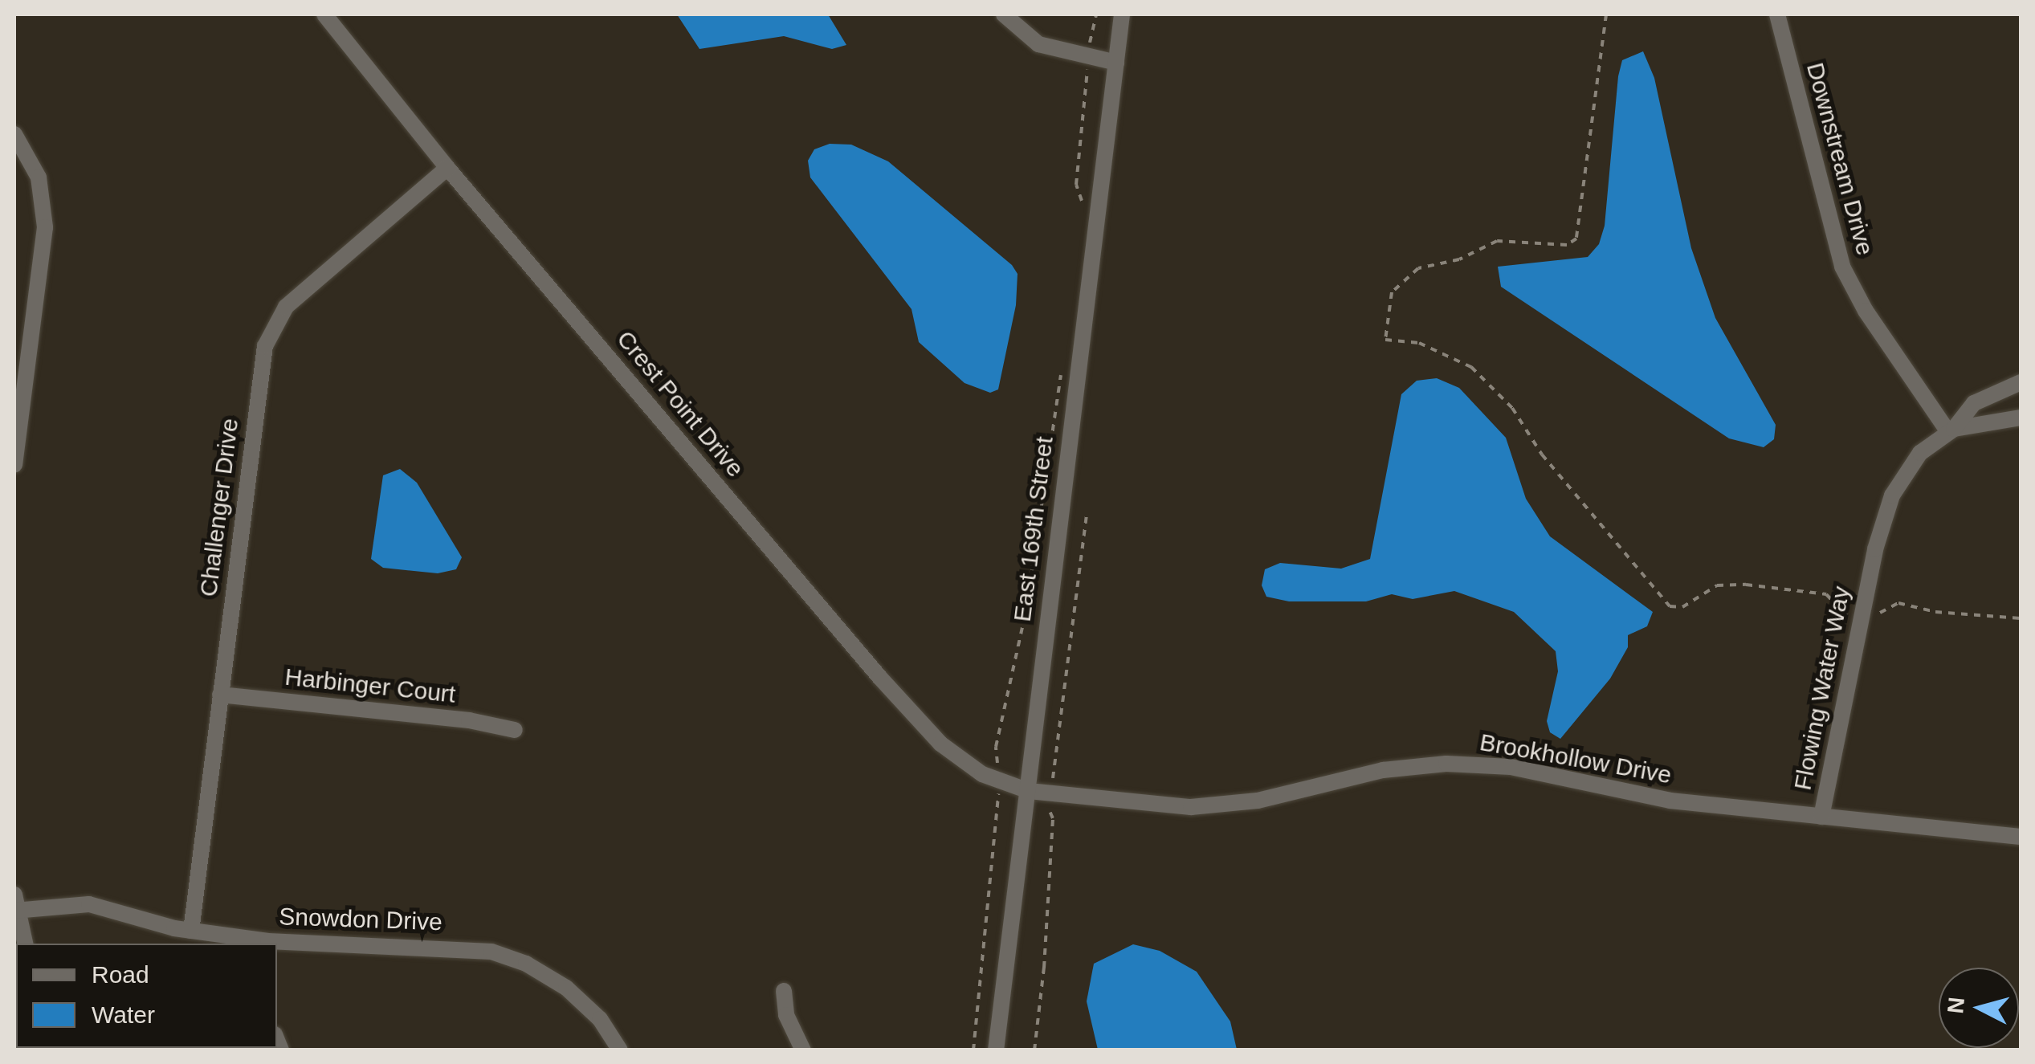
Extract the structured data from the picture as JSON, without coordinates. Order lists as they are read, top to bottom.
{
  "streets": {
    "street": [
      "Downstream Drive",
      "Crest Point Drive",
      "Challenger Drive",
      "East 169th Street",
      "Harbinger Court",
      "Flowing Water Way",
      "Brookhollow Drive",
      "Snowdon Drive"
    ]
  },
  "crossings": [
    ["Downstream Drive", "Flowing Water Way"],
    ["Crest Point Drive", "Challenger Drive"],
    ["Crest Point Drive", "East 169th Street"],
    ["Crest Point Drive", "Brookhollow Drive"],
    ["Challenger Drive", "Harbinger Court"],
    ["Challenger Drive", "Snowdon Drive"],
    ["East 169th Street", "Brookhollow Drive"],
    ["Flowing Water Way", "Brookhollow Drive"]
  ],
  "legend": ["Road", "Water"],
  "north": "left"
}
